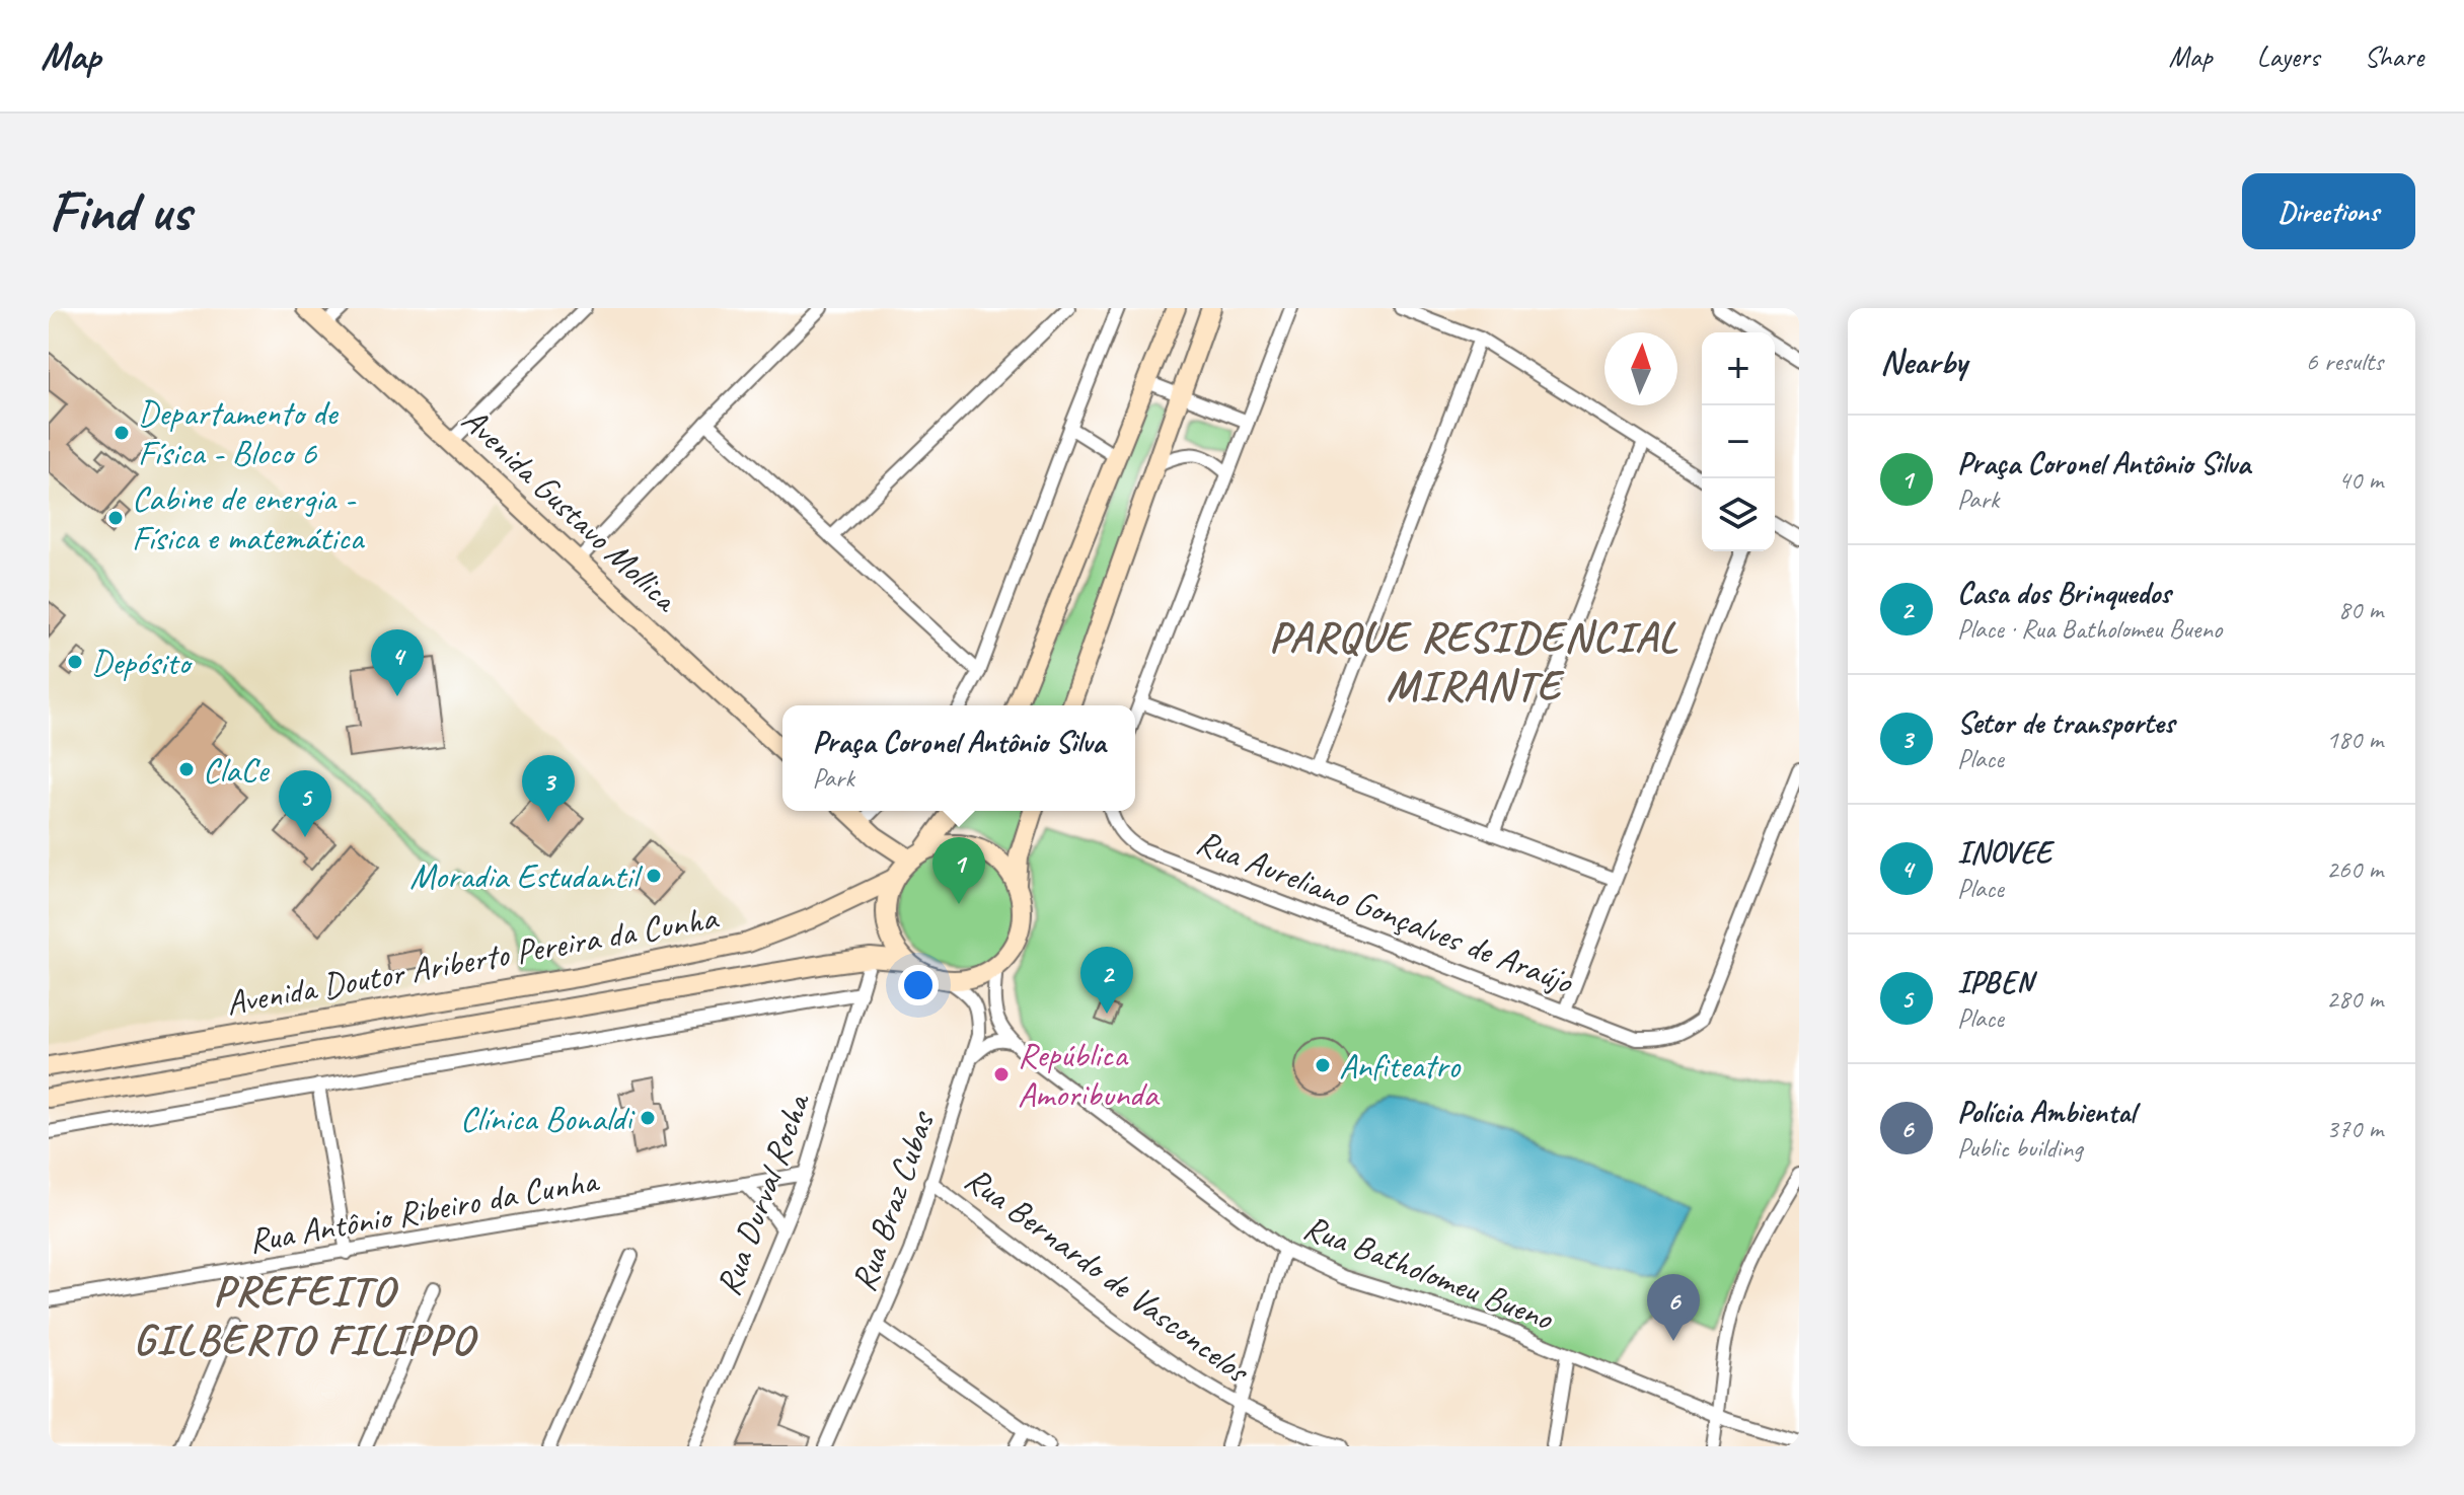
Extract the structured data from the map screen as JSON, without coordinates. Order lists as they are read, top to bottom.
{
  "streets": {
    "main road": ["Avenida Gustavo Mollica", "Avenida Doutor Ariberto Pereira da Cunha"],
    "street": [
      "Rua Aureliano Gonçalves de Araújo",
      "Rua Durval Rocha",
      "Rua Braz Cubas",
      "Rua Antônio Ribeiro da Cunha",
      "Rua Batholomeu Bueno",
      "Rua Bernardo de Vasconcelos"
    ]
  },
  "crossings": [
    ["Avenida Doutor Ariberto Pereira da Cunha", "Rua Durval Rocha"],
    ["Avenida Doutor Ariberto Pereira da Cunha", "Rua Braz Cubas"],
    ["Avenida Doutor Ariberto Pereira da Cunha", "Rua Batholomeu Bueno"],
    ["Rua Durval Rocha", "Rua Antônio Ribeiro da Cunha"],
    ["Rua Braz Cubas", "Rua Batholomeu Bueno"],
    ["Rua Braz Cubas", "Rua Bernardo de Vasconcelos"]
  ],
  "districts": ["PARQUE RESIDENCIAL MIRANTE", "PREFEITO GILBERTO FILIPPO"],
  "places": [
    "Departamento de Física - Bloco 6",
    "Cabine de energia - Física e matemática",
    "Depósito",
    "ClaCe",
    "Moradia Estudantil",
    "Anfiteatro",
    "República Amoribunda",
    "Clínica Bonaldi"
  ],
  "north": "top",
  "page": {
    "header": "Map",
    "nav": ["Map", "Layers", "Share"],
    "buttons": "Directions",
    "title": "Find us",
    "heading": ["Nearby", "6 results"],
    "map_buttons": ["+", "−"],
    "list": [
      {
        "mark": "1",
        "name": "Praça Coronel Antônio Silva",
        "note": "Park",
        "value": "40 m"
      },
      {
        "mark": "2",
        "name": "Casa dos Brinquedos",
        "note": "Place · Rua Batholomeu Bueno",
        "value": "80 m"
      },
      {
        "mark": "3",
        "name": "Setor de transportes",
        "note": "Place",
        "value": "180 m"
      },
      {
        "mark": "4",
        "name": "INOVEE",
        "note": "Place",
        "value": "260 m"
      },
      {
        "mark": "5",
        "name": "IPBEN",
        "note": "Place",
        "value": "280 m"
      },
      {
        "mark": "6",
        "name": "Polícia Ambiental",
        "note": "Public building",
        "value": "370 m"
      }
    ],
    "pins": [
      "4",
      "3",
      "5",
      "1",
      "2",
      "6"
    ],
    "popup": ["Praça Coronel Antônio Silva", "Park"]
  }
}
